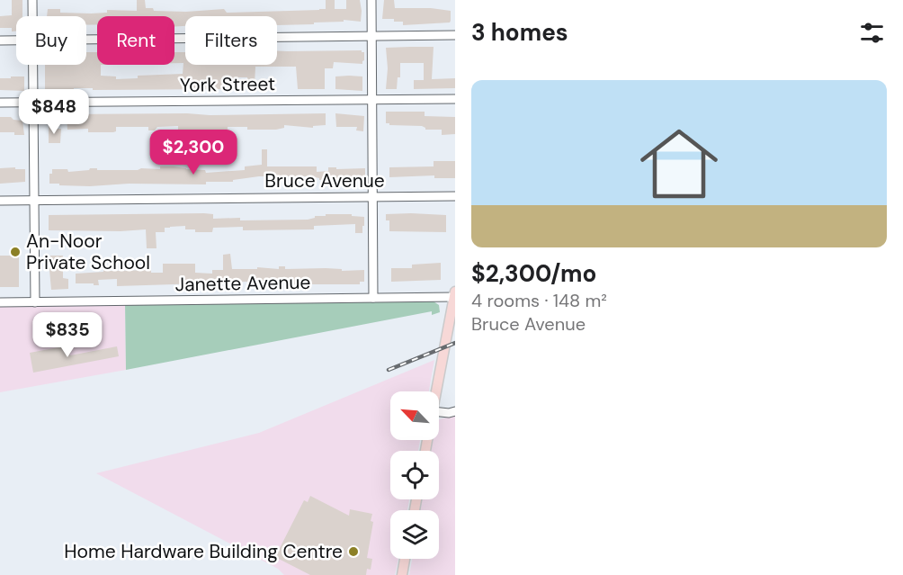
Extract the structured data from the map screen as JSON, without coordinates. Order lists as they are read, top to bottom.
{
  "streets": {
    "street": ["York Street", "Bruce Avenue", "Janette Avenue"]
  },
  "places": ["An-Noor Private School", "Home Hardware Building Centre"],
  "north": "top left",
  "page": {
    "heading": "3 homes",
    "chip": ["Buy", "Rent", "Filters"],
    "list": [
      {
        "name": "$2,300/mo",
        "note": "4 rooms · 148 m² · Bruce Avenue"
      }
    ],
    "price": ["$848", "$2,300", "$835"]
  }
}
